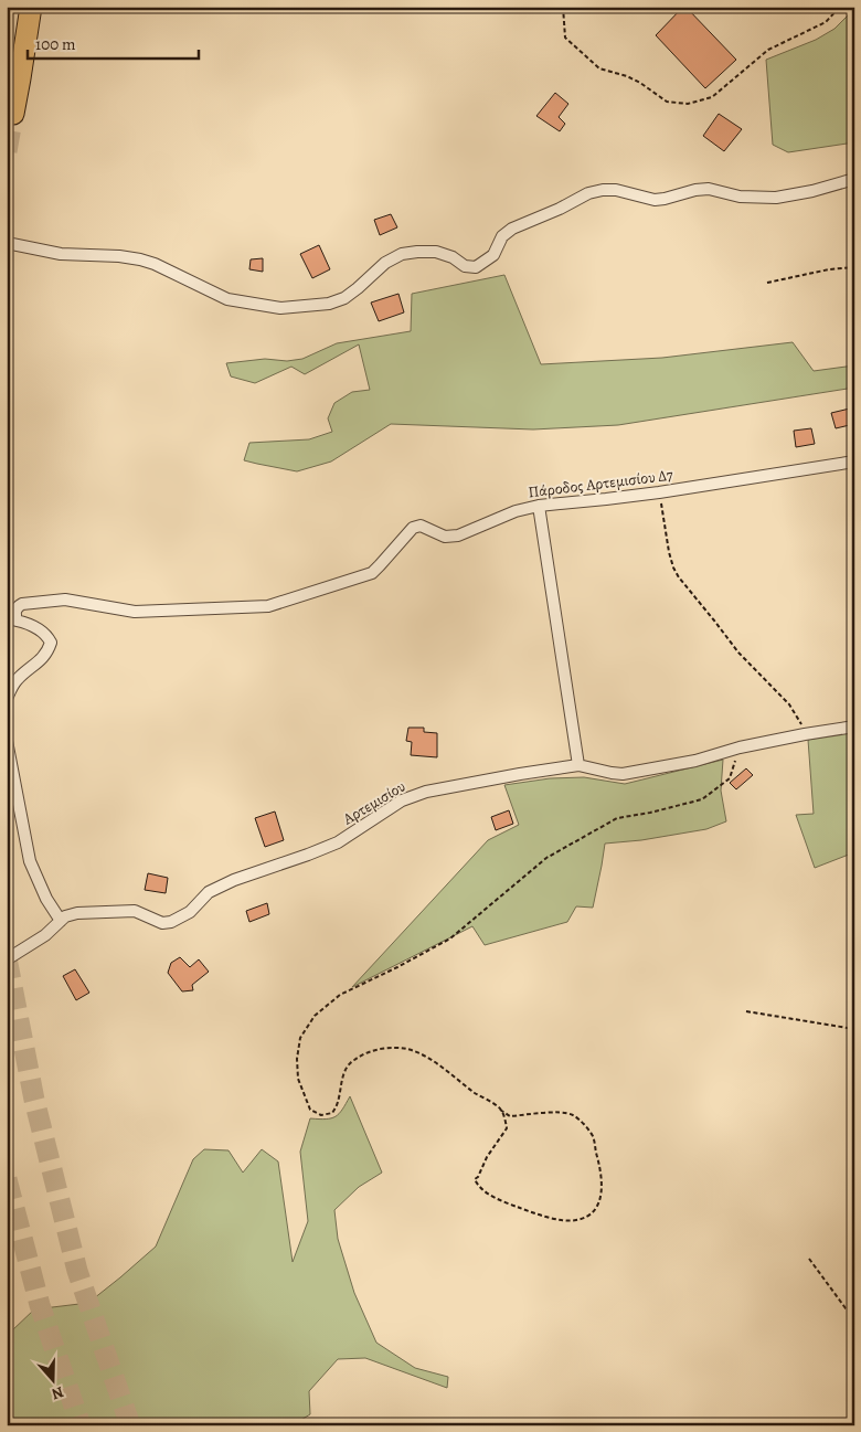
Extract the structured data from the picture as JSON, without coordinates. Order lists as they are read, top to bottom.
{
  "streets": {
    "street": ["Πάροδος Αρτεμισίου Δ7", "Αρτεμισίου"]
  },
  "scale_bar": "100 m",
  "north": "bottom"
}
